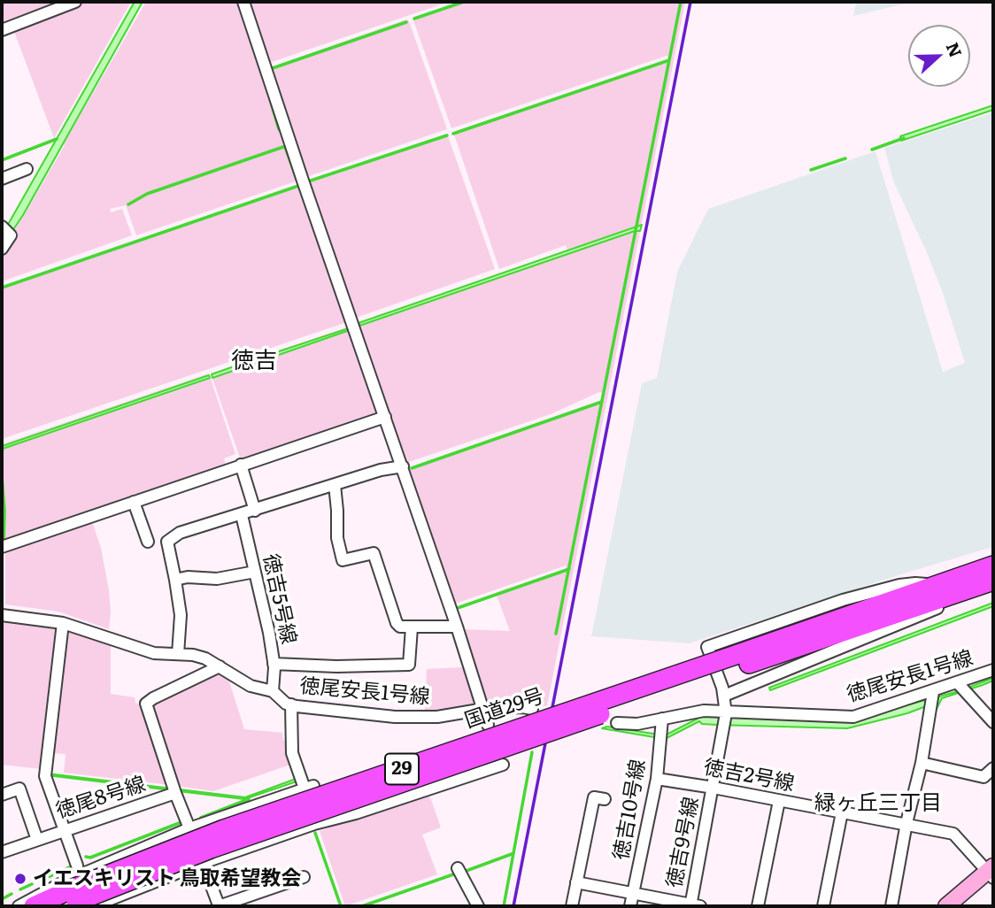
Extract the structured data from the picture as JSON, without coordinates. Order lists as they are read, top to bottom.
{
  "streets": {
    "highway": ["国道29号", "29"],
    "street": [
      "徳吉5号線",
      "徳尾安長1号線",
      "徳吉2号線",
      "徳尾8号線",
      "徳吉10号線",
      "徳吉9号線"
    ]
  },
  "crossings": [
    ["徳吉5号線", "徳尾安長1号線"],
    ["徳尾安長1号線", "徳吉10号線"],
    ["徳尾安長1号線", "徳吉9号線"],
    ["国道29号", "徳吉9号線"],
    ["徳吉2号線", "徳吉10号線"],
    ["徳吉2号線", "徳吉9号線"]
  ],
  "districts": ["徳吉", "緑ヶ丘三丁目"],
  "places": ["イエスキリスト 鳥取希望教会"],
  "north": "right"
}
